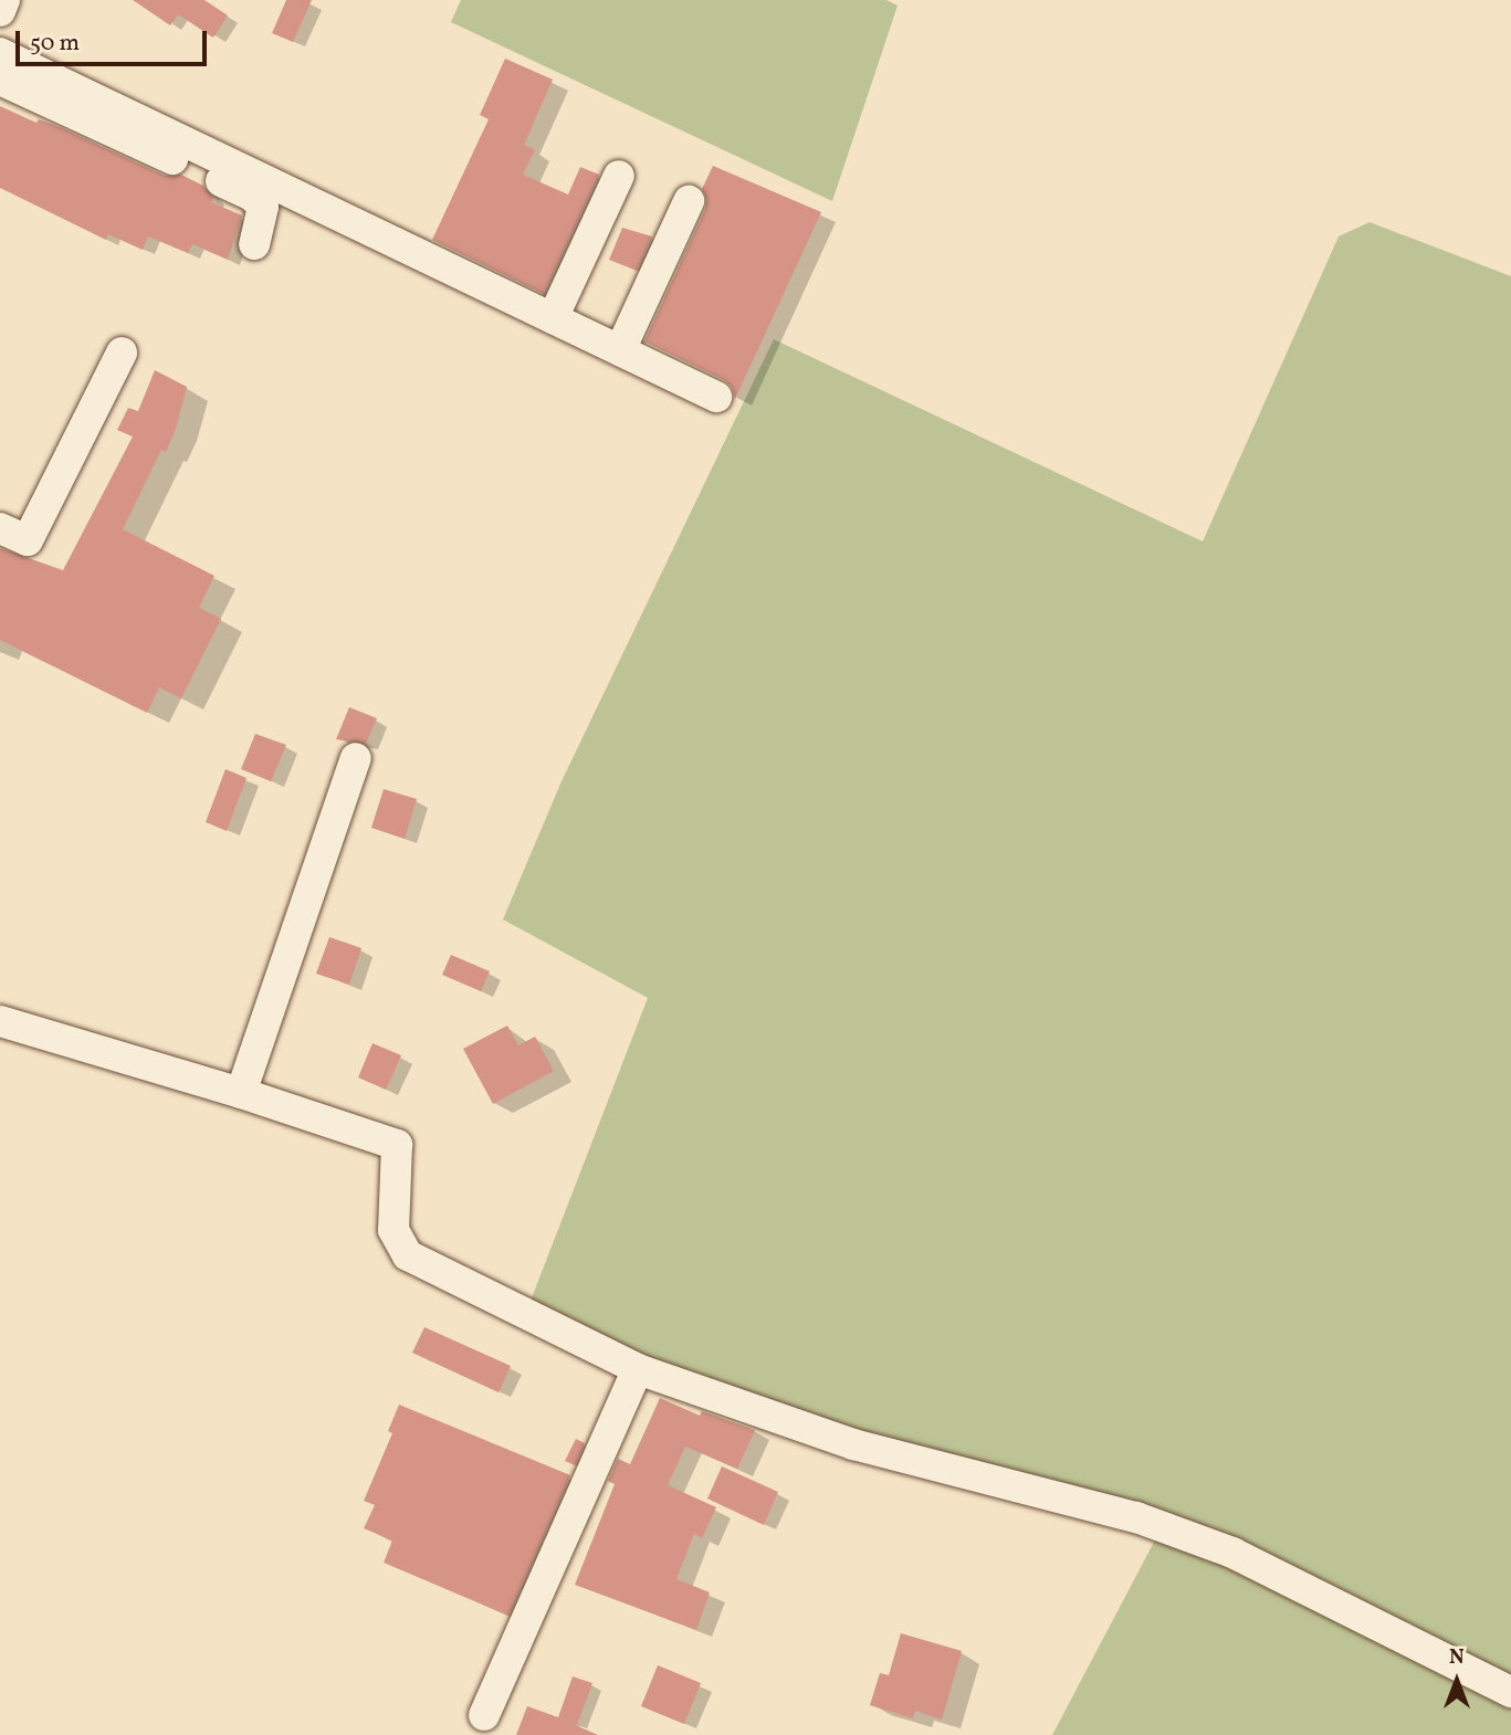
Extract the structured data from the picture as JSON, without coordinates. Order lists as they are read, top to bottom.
{
  "scale_bar": "50 m",
  "north": "top"
}
